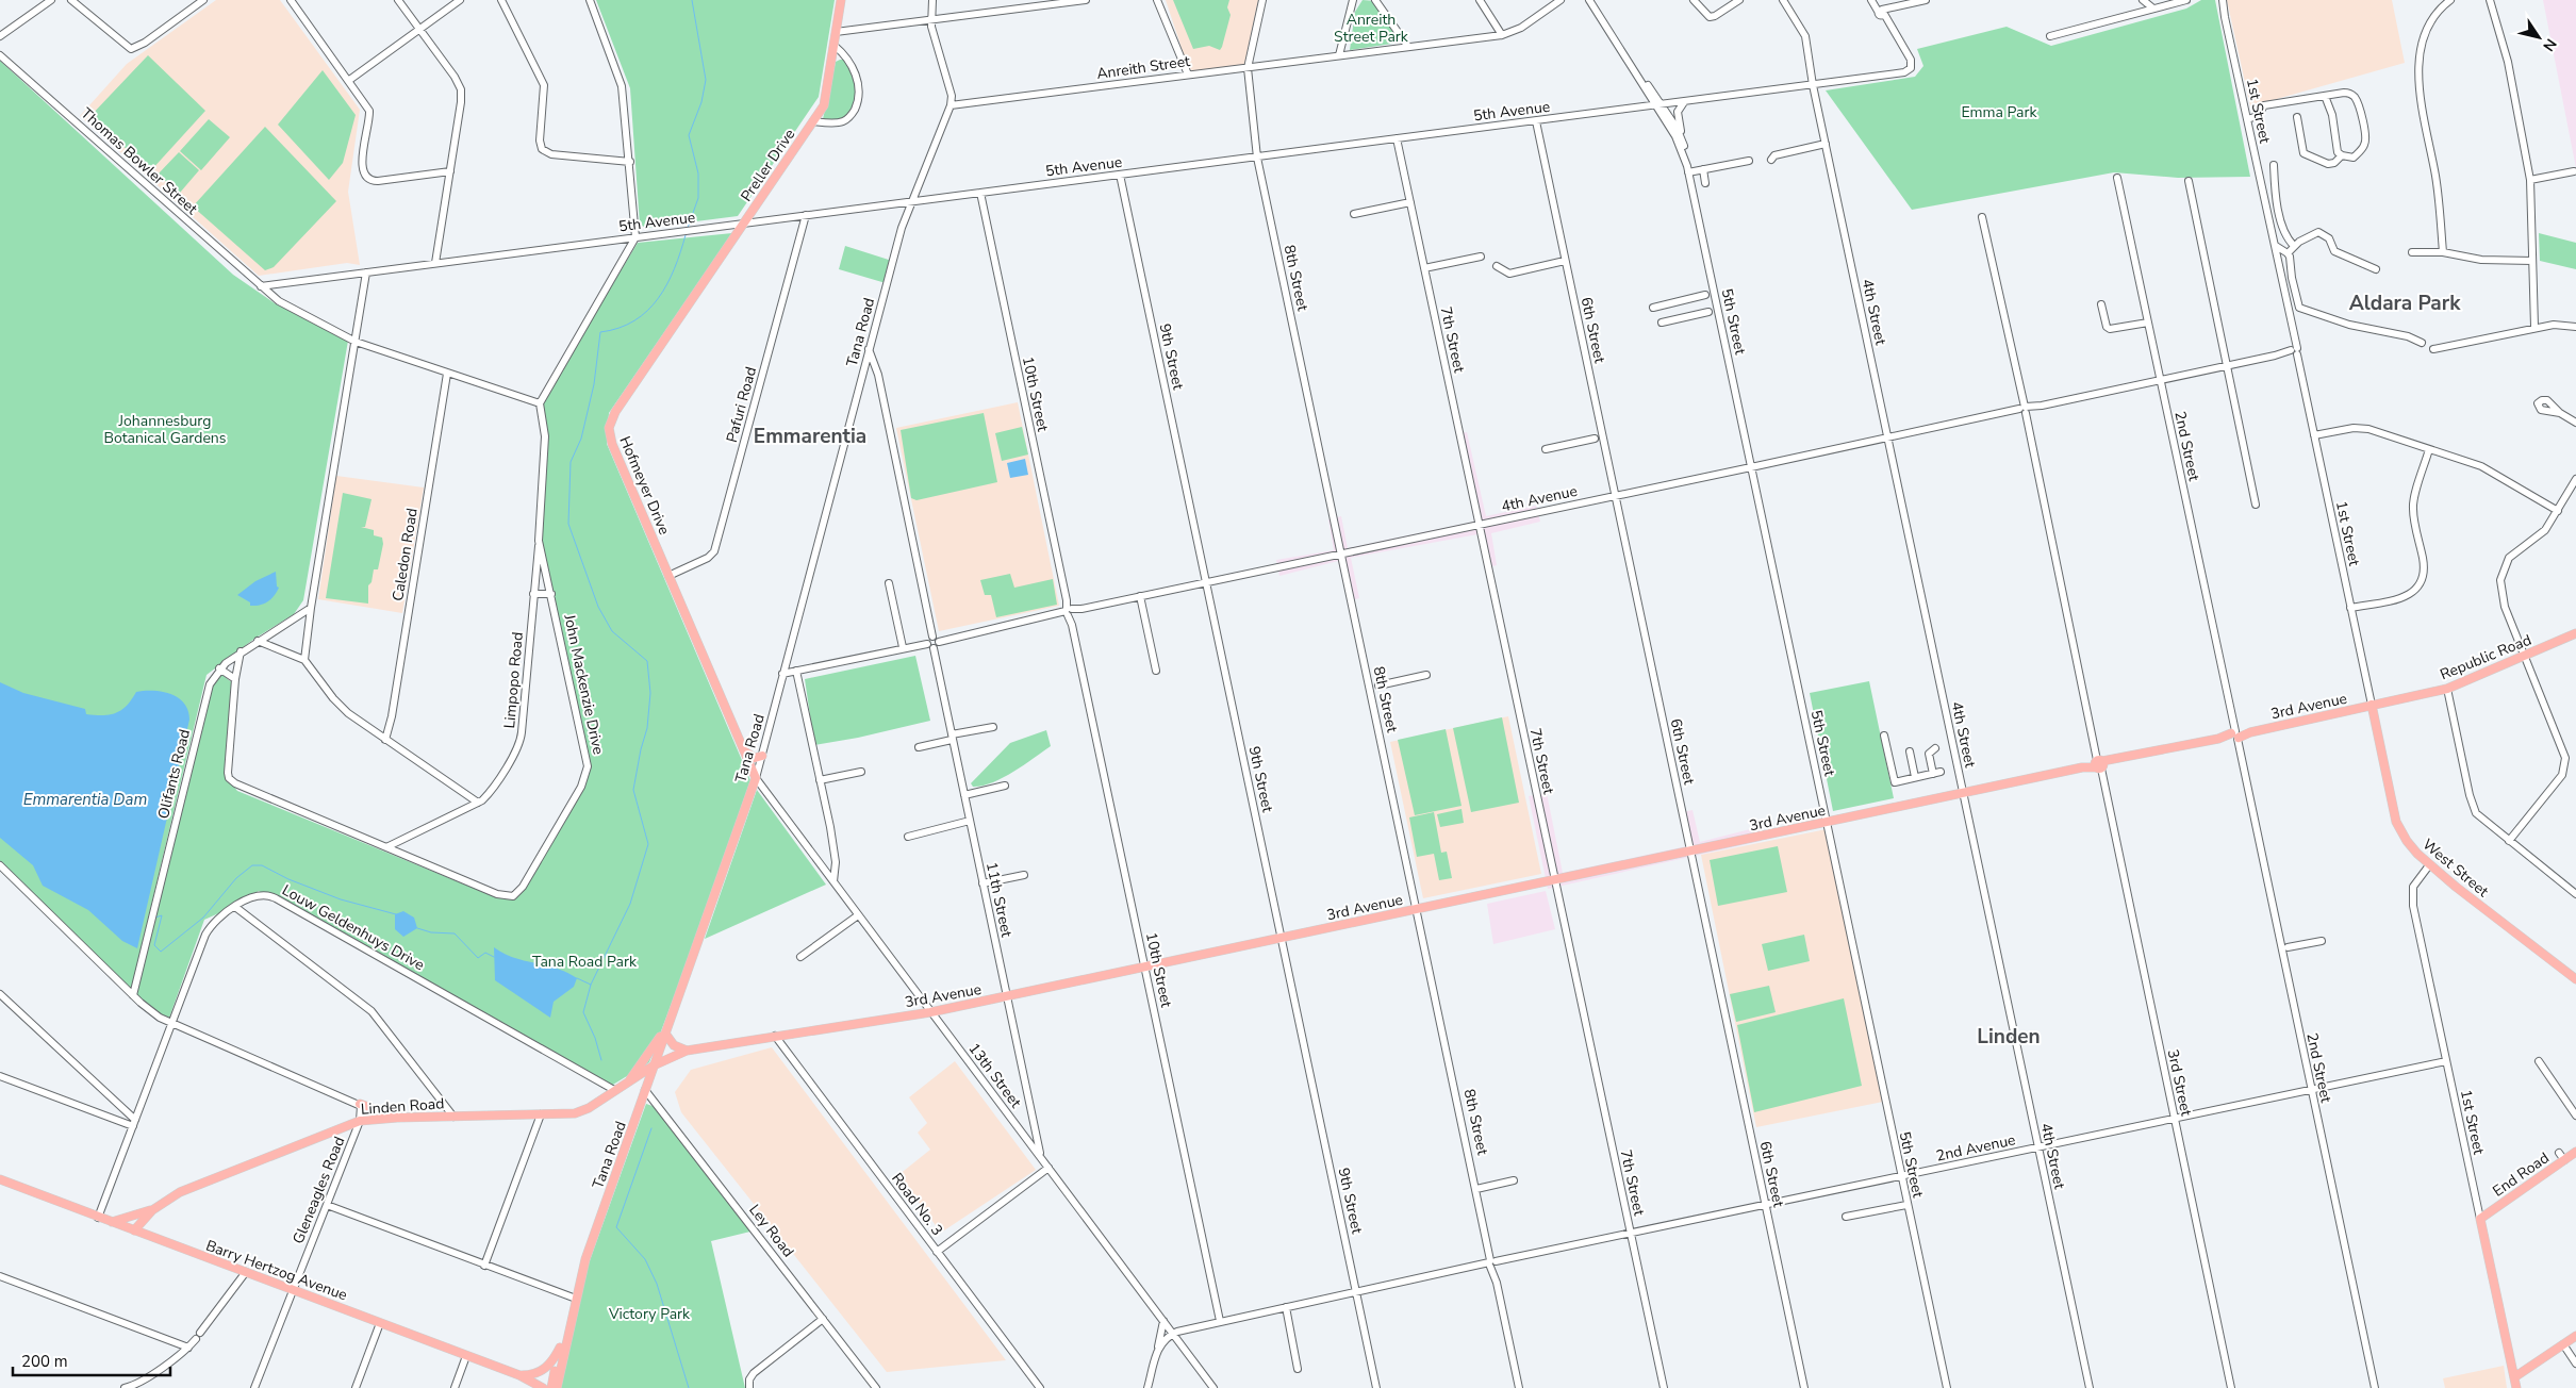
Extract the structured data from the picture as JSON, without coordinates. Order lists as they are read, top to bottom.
{
  "streets": {
    "main road": [
      "1st Street",
      "Preller Drive",
      "Tana Road",
      "Hofmeyer Drive",
      "Republic Road",
      "3rd Avenue",
      "West Street",
      "Linden Road",
      "End Road",
      "Barry Hertzog Avenue"
    ],
    "street": [
      "Anreith Street",
      "5th Avenue",
      "Thomas Bowler Street",
      "8th Street",
      "4th Street",
      "5th Street",
      "6th Street",
      "7th Street",
      "9th Street",
      "10th Street",
      "Pafuri Road",
      "2nd Street",
      "4th Avenue",
      "Caledon Road",
      "Limpopo Road",
      "John Mackenzie Drive",
      "Olifants Road",
      "11th Street",
      "Louw Geldenhuys Drive",
      "13th Street",
      "3rd Street",
      "2nd Avenue",
      "Gleneagles Road",
      "Road No. 3",
      "Ley Road"
    ]
  },
  "crossings": [
    ["Anreith Street", "8th Street"],
    ["Anreith Street", "Tana Road"],
    ["5th Avenue", "Thomas Bowler Street"],
    ["5th Avenue", "Preller Drive"],
    ["5th Avenue", "8th Street"],
    ["5th Avenue", "4th Street"],
    ["5th Avenue", "5th Street"],
    ["5th Avenue", "6th Street"],
    ["5th Avenue", "Tana Road"],
    ["5th Avenue", "7th Street"],
    ["5th Avenue", "9th Street"],
    ["5th Avenue", "10th Street"],
    ["5th Avenue", "Pafuri Road"],
    ["5th Avenue", "Hofmeyer Drive"],
    ["1st Street", "4th Avenue"],
    ["1st Street", "Republic Road"],
    ["1st Street", "3rd Avenue"],
    ["1st Street", "West Street"],
    ["1st Street", "2nd Avenue"],
    ["1st Street", "End Road"],
    ["Thomas Bowler Street", "Caledon Road"],
    ["Thomas Bowler Street", "John Mackenzie Drive"],
    ["Preller Drive", "Hofmeyer Drive"],
    ["8th Street", "4th Avenue"],
    ["8th Street", "3rd Avenue"],
    ["8th Street", "2nd Avenue"],
    ["4th Street", "4th Avenue"],
    ["4th Street", "3rd Avenue"],
    ["4th Street", "2nd Avenue"],
    ["5th Street", "4th Avenue"],
    ["5th Street", "3rd Avenue"],
    ["5th Street", "2nd Avenue"],
    ["6th Street", "4th Avenue"],
    ["6th Street", "3rd Avenue"],
    ["6th Street", "2nd Avenue"],
    ["Tana Road", "Hofmeyer Drive"],
    ["Tana Road", "3rd Avenue"],
    ["Tana Road", "13th Street"],
    ["Tana Road", "Linden Road"],
    ["Tana Road", "Ley Road"],
    ["7th Street", "4th Avenue"],
    ["7th Street", "3rd Avenue"],
    ["7th Street", "2nd Avenue"],
    ["9th Street", "4th Avenue"],
    ["9th Street", "3rd Avenue"],
    ["9th Street", "2nd Avenue"],
    ["10th Street", "4th Avenue"],
    ["10th Street", "3rd Avenue"],
    ["10th Street", "2nd Avenue"],
    ["Pafuri Road", "Hofmeyer Drive"],
    ["2nd Street", "4th Avenue"],
    ["2nd Street", "3rd Avenue"],
    ["2nd Street", "2nd Avenue"],
    ["Hofmeyer Drive", "13th Street"],
    ["4th Avenue", "11th Street"],
    ["4th Avenue", "3rd Street"],
    ["Republic Road", "3rd Avenue"],
    ["Republic Road", "West Street"],
    ["Limpopo Road", "John Mackenzie Drive"],
    ["John Mackenzie Drive", "Olifants Road"],
    ["3rd Avenue", "West Street"],
    ["3rd Avenue", "11th Street"],
    ["3rd Avenue", "13th Street"],
    ["3rd Avenue", "3rd Street"],
    ["3rd Avenue", "Linden Road"],
    ["3rd Avenue", "Road No. 3"],
    ["11th Street", "13th Street"],
    ["Louw Geldenhuys Drive", "Linden Road"],
    ["Louw Geldenhuys Drive", "Barry Hertzog Avenue"],
    ["13th Street", "2nd Avenue"],
    ["3rd Street", "2nd Avenue"],
    ["Linden Road", "Gleneagles Road"],
    ["Linden Road", "Barry Hertzog Avenue"],
    ["Gleneagles Road", "Barry Hertzog Avenue"]
  ],
  "districts": ["Aldara Park", "Emmarentia", "Linden"],
  "water": ["Emmarentia Dam"],
  "parks": [
    "Anreith Street Park",
    "Emma Park",
    "Johannesburg Botanical Gardens",
    "Tana Road Park",
    "Victory Park"
  ],
  "scale_bar": "200 m",
  "north": "bottom right"
}
